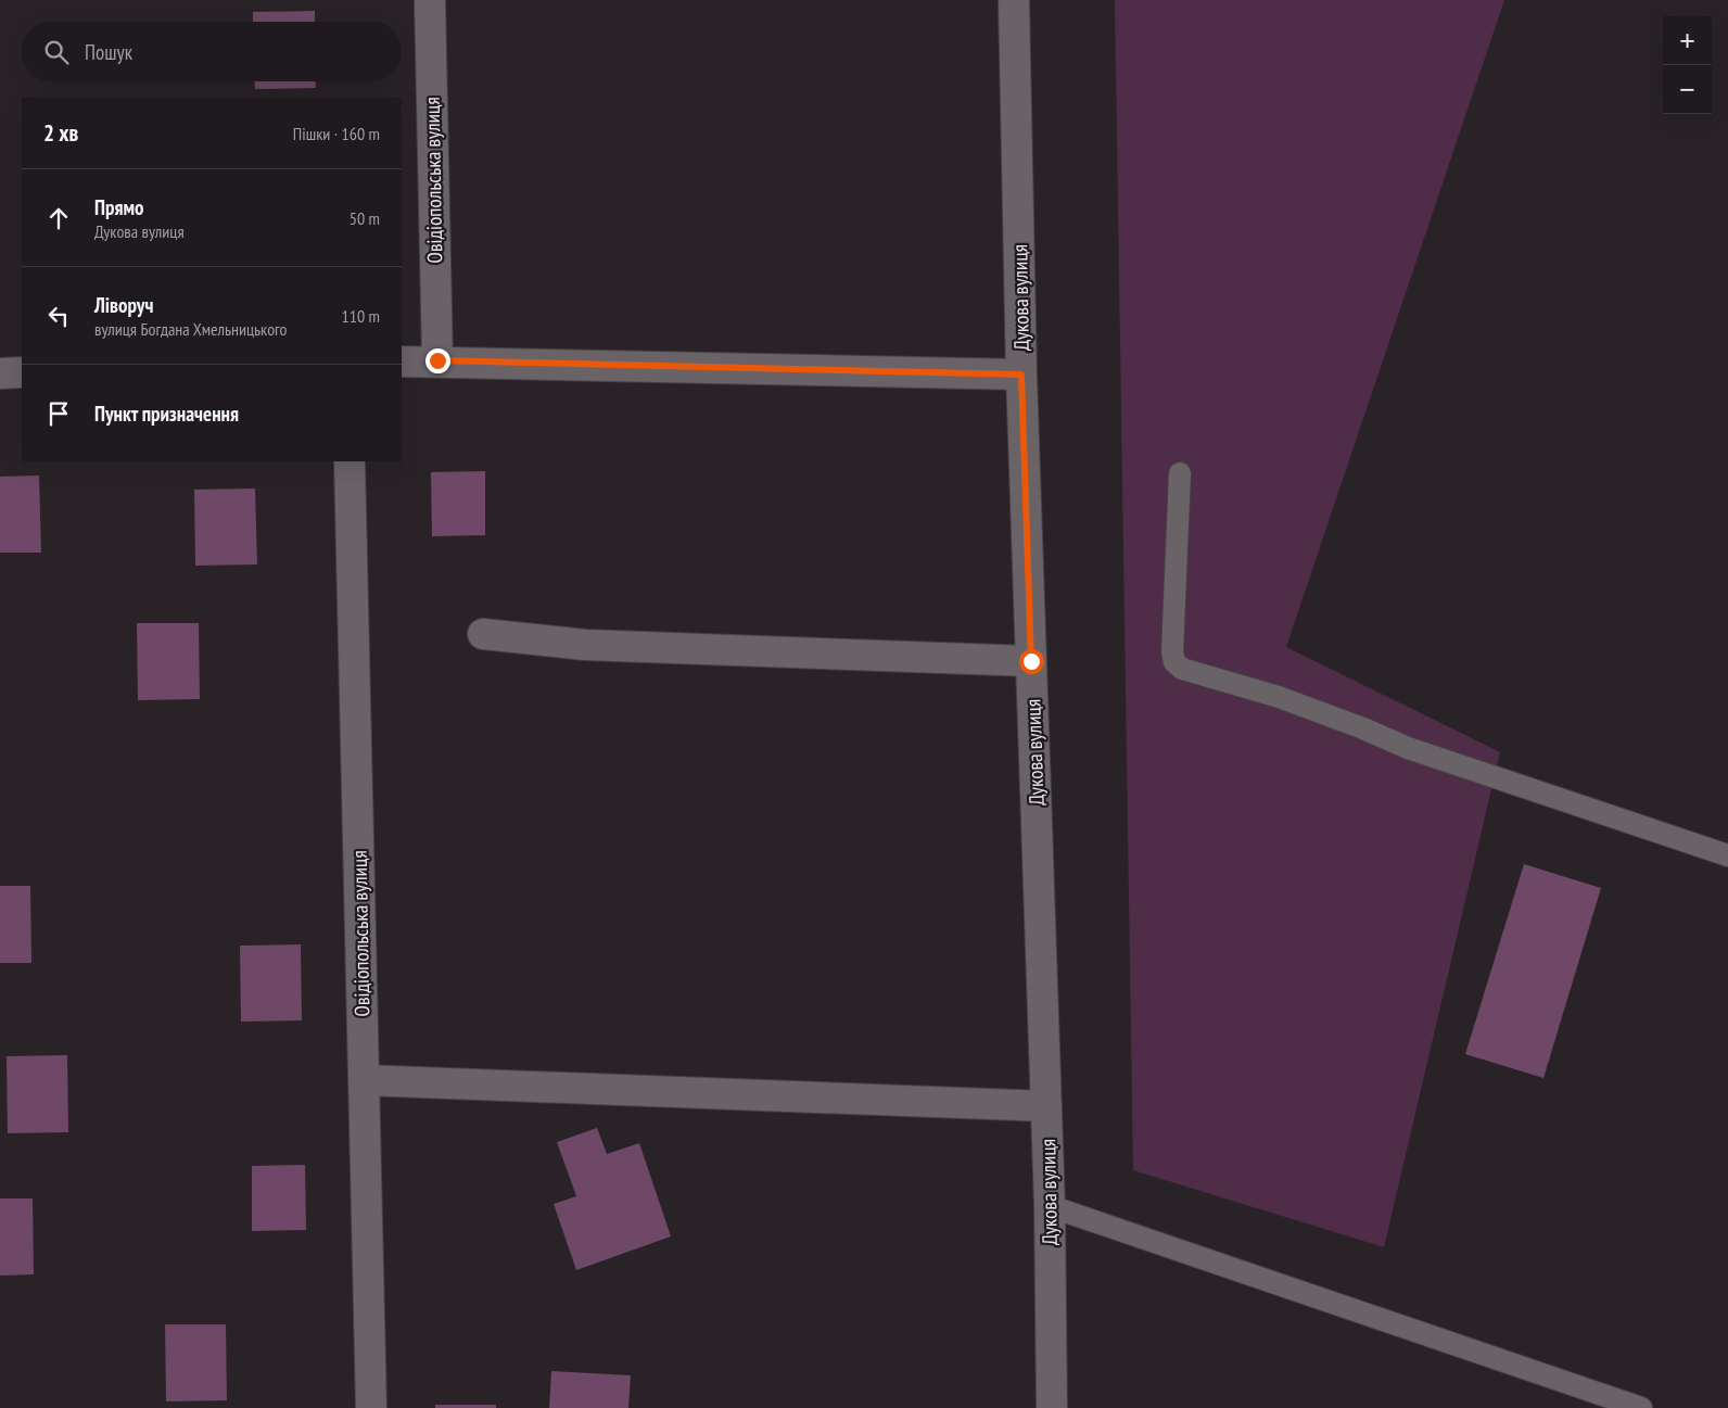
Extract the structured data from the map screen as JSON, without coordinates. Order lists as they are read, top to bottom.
{
  "streets": {
    "street": ["Овідіопольська вулиця", "Дукова вулиця"]
  },
  "page": {
    "map_buttons": ["+", "−"],
    "search": "Пошук",
    "heading": ["2 хв", "Пішки · 160 m"],
    "list": [
      ["Прямо", "Дукова вулиця", "50 m"],
      ["Ліворуч", "вулиця Богдана Хмельницького", "110 m"],
      "Пункт призначення"
    ]
  }
}
